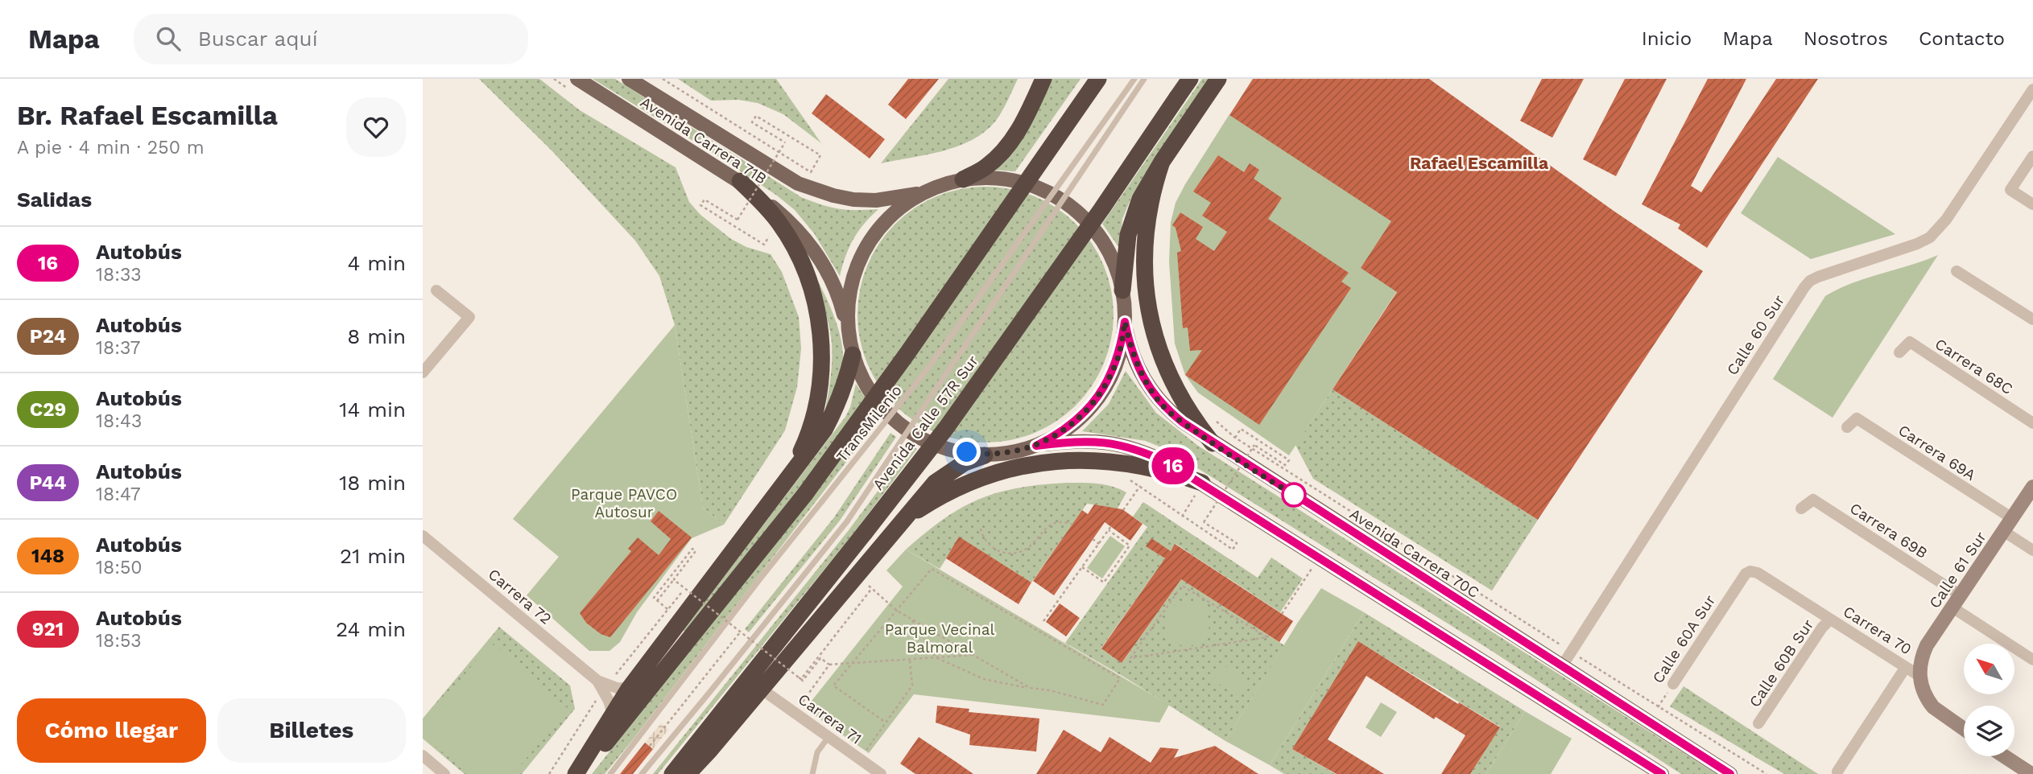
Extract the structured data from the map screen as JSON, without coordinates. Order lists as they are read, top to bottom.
{
  "streets": {
    "highway": ["Avenida Calle 57R Sur"],
    "main road": ["Avenida Carrera 71B", "Avenida Carrera 70C"],
    "street": [
      "Calle 60 Sur",
      "Carrera 68C",
      "Carrera 69A",
      "Carrera 69B",
      "Calle 61 Sur",
      "Carrera 72",
      "Carrera 70",
      "Calle 60A Sur",
      "Calle 60B Sur",
      "Carrera 71"
    ],
    "lane": ["TransMilenio"]
  },
  "crossings": [
    ["Calle 60 Sur", "Avenida Carrera 70C"],
    ["Carrera 69A", "Calle 61 Sur"],
    ["Carrera 69B", "Calle 61 Sur"],
    ["Avenida Carrera 70C", "Calle 60A Sur"],
    ["Calle 61 Sur", "Carrera 70"],
    ["Carrera 70", "Calle 60A Sur"],
    ["Carrera 70", "Calle 60B Sur"]
  ],
  "districts": ["Rafael Escamilla"],
  "parks": ["Parque PAVCO Autosur", "Parque Vecinal Balmoral"],
  "lines": ["bus line 16"],
  "north": "top left",
  "page": {
    "header": "Mapa",
    "search": "Buscar aquí",
    "nav": [
      "Inicio",
      "Mapa",
      "Nosotros",
      "Contacto"
    ],
    "heading": [
      ["Br. Rafael Escamilla", "A pie · 4 min · 250 m"],
      "Salidas"
    ],
    "on_map": "16",
    "list": [
      {
        "mark": "16",
        "name": "Autobús",
        "note": "18:33",
        "value": "4 min"
      },
      {
        "mark": "P24",
        "name": "Autobús",
        "note": "18:37",
        "value": "8 min"
      },
      {
        "mark": "C29",
        "name": "Autobús",
        "note": "18:43",
        "value": "14 min"
      },
      {
        "mark": "P44",
        "name": "Autobús",
        "note": "18:47",
        "value": "18 min"
      },
      {
        "mark": "148",
        "name": "Autobús",
        "note": "18:50",
        "value": "21 min"
      },
      {
        "mark": "921",
        "name": "Autobús",
        "note": "18:53",
        "value": "24 min"
      }
    ],
    "buttons": ["Cómo llegar", "Billetes"]
  }
}
